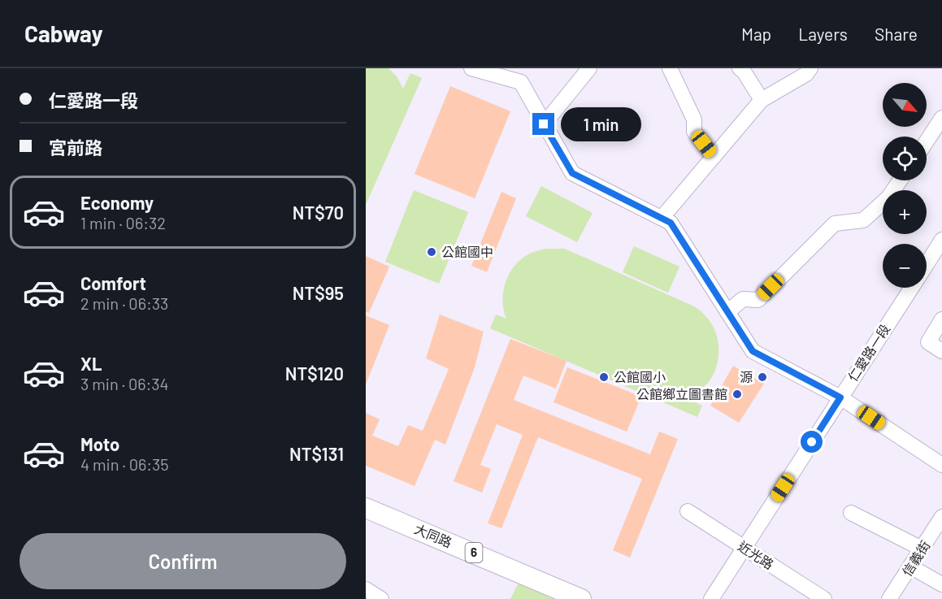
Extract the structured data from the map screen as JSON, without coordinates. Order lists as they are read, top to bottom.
{
  "streets": {
    "main road": ["大同路", "6"],
    "street": ["仁愛路一段", "近光路", "信義街"]
  },
  "crossings": [
    ["仁愛路一段", "近光路"]
  ],
  "places": [
    "公館國中",
    "公館國小",
    "源",
    "公館鄉立圖書館"
  ],
  "north": "bottom right",
  "page": {
    "header": "Cabway",
    "nav": ["Map", "Layers", "Share"],
    "banner": ["仁愛路一段", "宮前路"],
    "map_buttons": ["+", "−"],
    "bubble": "1 min",
    "list": [
      {
        "name": "Economy",
        "note": "1 min · 06:32",
        "value": "NT$70"
      },
      {
        "name": "Comfort",
        "note": "2 min · 06:33",
        "value": "NT$95"
      },
      {
        "name": "XL",
        "note": "3 min · 06:34",
        "value": "NT$120"
      },
      {
        "name": "Moto",
        "note": "4 min · 06:35",
        "value": "NT$131"
      }
    ],
    "buttons": "Confirm"
  }
}
